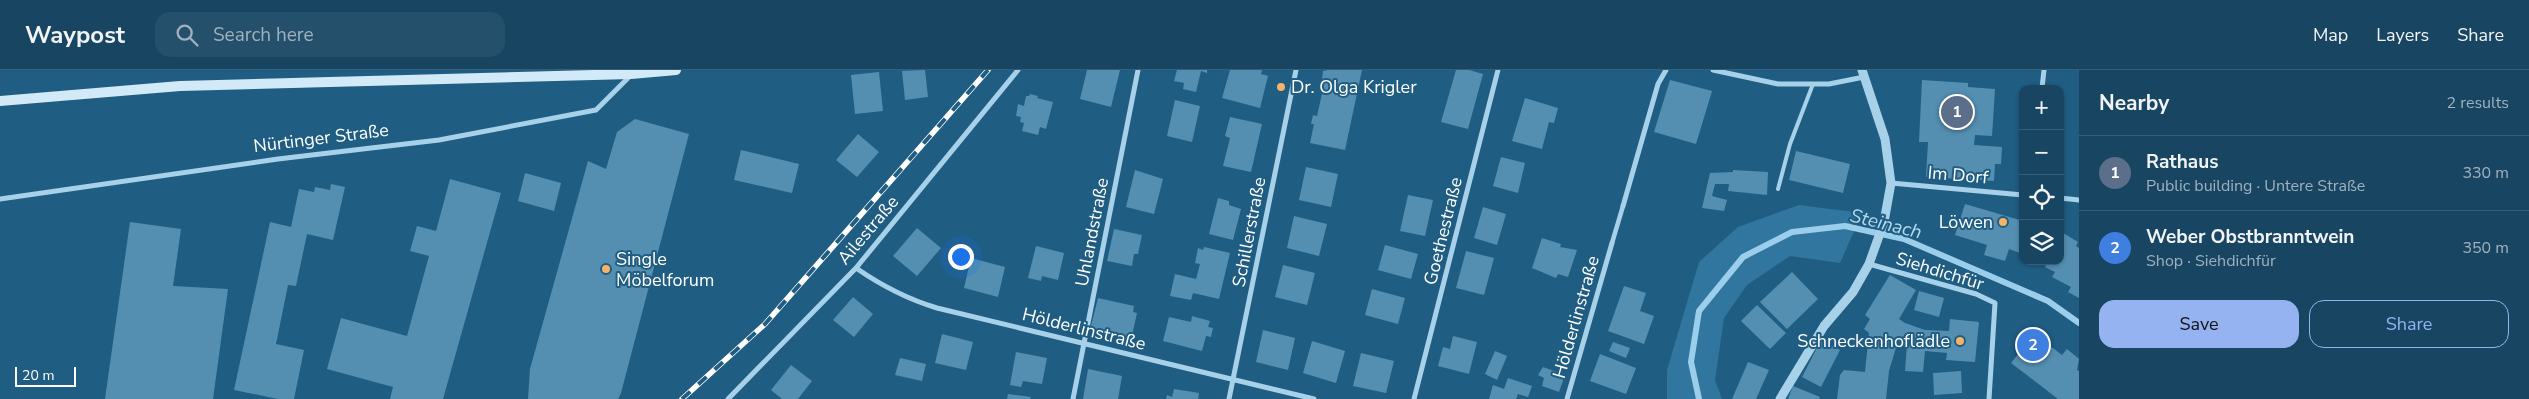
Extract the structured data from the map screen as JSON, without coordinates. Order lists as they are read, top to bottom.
{
  "streets": {
    "street": [
      "Nürtinger Straße",
      "Im Dorf",
      "Ailestraße",
      "Goethestraße",
      "Uhlandstraße",
      "Schillerstraße",
      "Siehdichfür",
      "Hölderlinstraße"
    ]
  },
  "crossings": [
    ["Ailestraße", "Hölderlinstraße"],
    ["Uhlandstraße", "Hölderlinstraße"],
    ["Schillerstraße", "Hölderlinstraße"]
  ],
  "water": ["Steinach"],
  "places": [
    "Dr. Olga Krigler",
    "Löwen",
    "Single Möbelforum",
    "Schneckenhoflädle"
  ],
  "scale_bar": "20 m",
  "page": {
    "header": "Waypost",
    "search": "Search here",
    "nav": ["Map", "Layers", "Share"],
    "heading": ["Nearby", "2 results"],
    "map_buttons": ["+", "−"],
    "pins": ["1", "2"],
    "list": [
      {
        "mark": "1",
        "name": "Rathaus",
        "note": "Public building · Untere Straße",
        "value": "330 m"
      },
      {
        "mark": "2",
        "name": "Weber Obstbranntwein",
        "note": "Shop · Siehdichfür",
        "value": "350 m"
      }
    ],
    "buttons": ["Save", "Share"],
    "scale": "20 m"
  }
}
